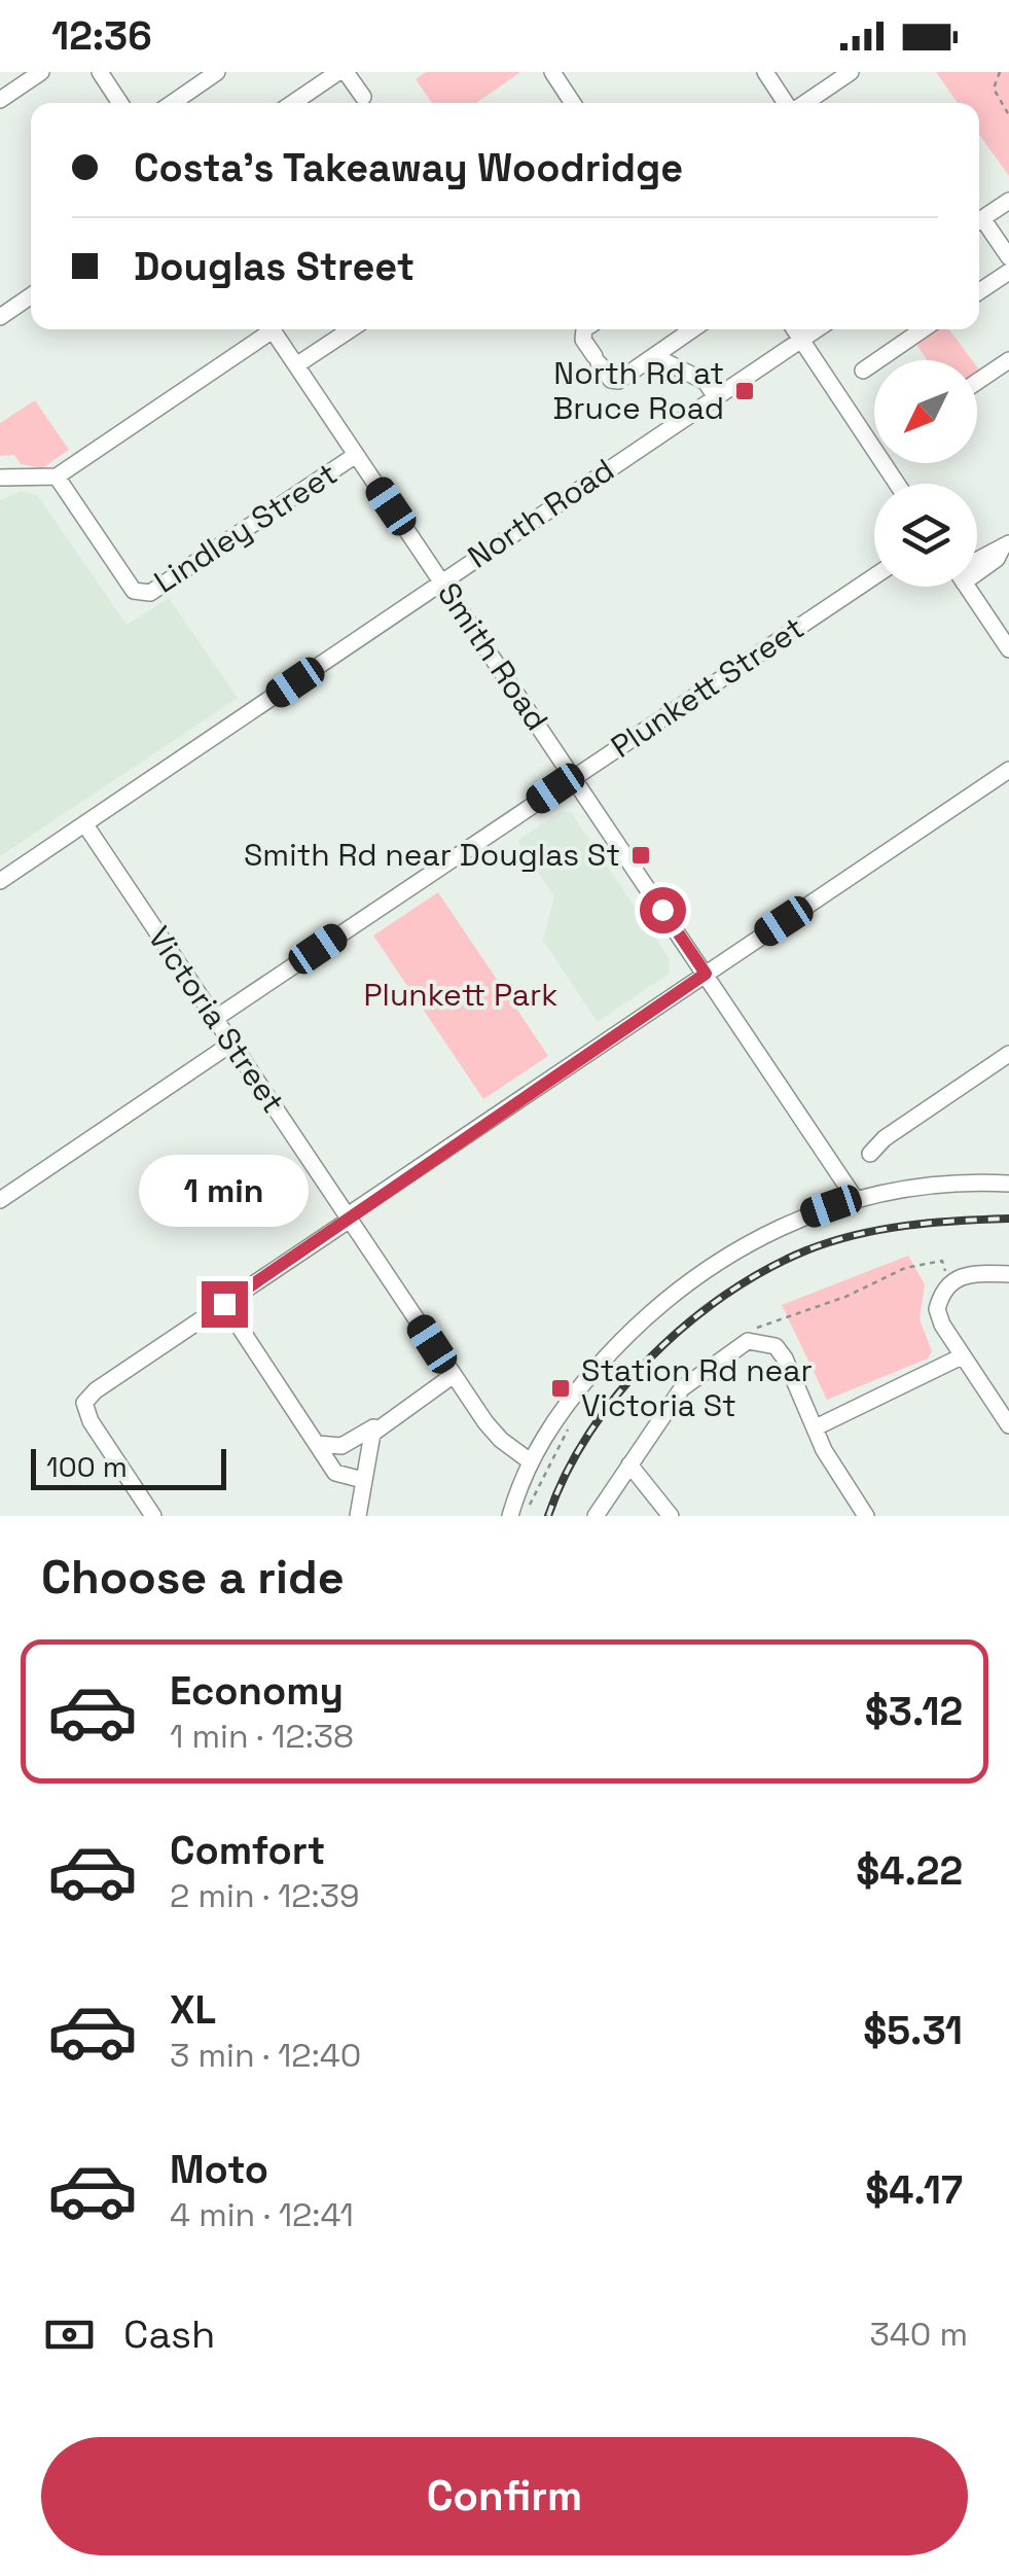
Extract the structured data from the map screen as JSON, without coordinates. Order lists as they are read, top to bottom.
{
  "streets": {
    "street": [
      "North Road",
      "Lindley Street",
      "Smith Road",
      "Plunkett Street",
      "Victoria Street"
    ]
  },
  "crossings": [
    ["North Road", "Smith Road"],
    ["North Road", "Victoria Street"],
    ["Lindley Street", "Smith Road"],
    ["Smith Road", "Plunkett Street"],
    ["Plunkett Street", "Victoria Street"]
  ],
  "parks": ["Plunkett Park"],
  "places": {
    "transit": ["North Rd at Bruce Road", "Smith Rd near Douglas St", "Station Rd near Victoria St"]
  },
  "scale_bar": "100 m",
  "north": "bottom left",
  "page": {
    "status": "12:36",
    "banner": ["Costa's Takeaway Woodridge", "Douglas Street"],
    "bubble": "1 min",
    "scale": "100 m",
    "heading": "Choose a ride",
    "list": [
      {
        "name": "Economy",
        "note": "1 min · 12:38",
        "value": "$3.12"
      },
      {
        "name": "Comfort",
        "note": "2 min · 12:39",
        "value": "$4.22"
      },
      {
        "name": "XL",
        "note": "3 min · 12:40",
        "value": "$5.31"
      },
      {
        "name": "Moto",
        "note": "4 min · 12:41",
        "value": "$4.17"
      }
    ],
    "pay": ["Cash", "340 m"],
    "buttons": "Confirm"
  }
}
